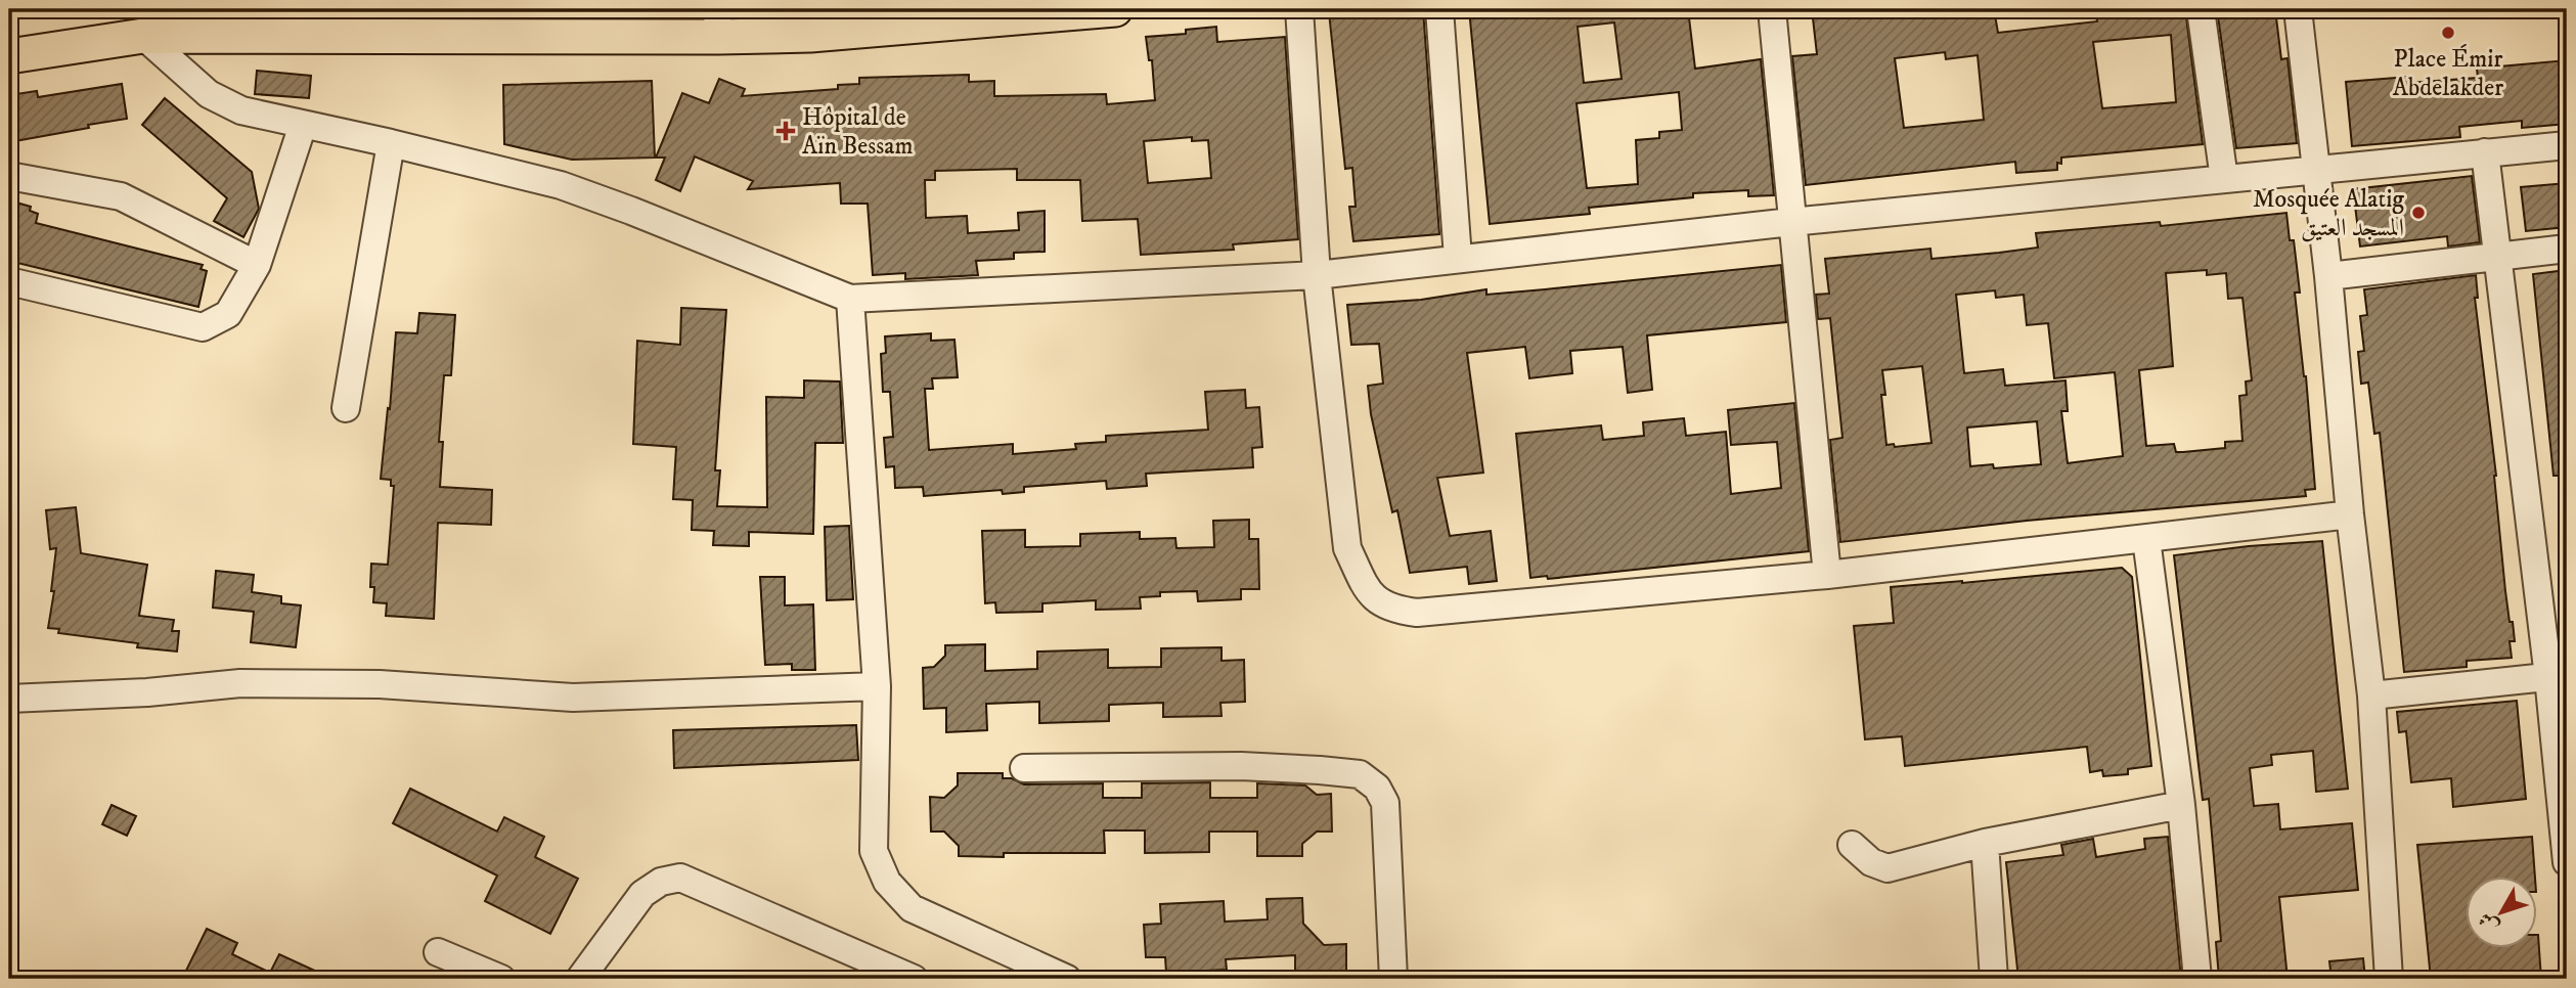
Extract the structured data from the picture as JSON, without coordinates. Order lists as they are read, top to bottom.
{
  "places": {
    "other": ["Place Émir Abdelakder", "Mosquée Alatig المسجد العتيق"],
    "health": ["Hôpital de Aïn Bessam"]
  },
  "north": "bottom left"
}
